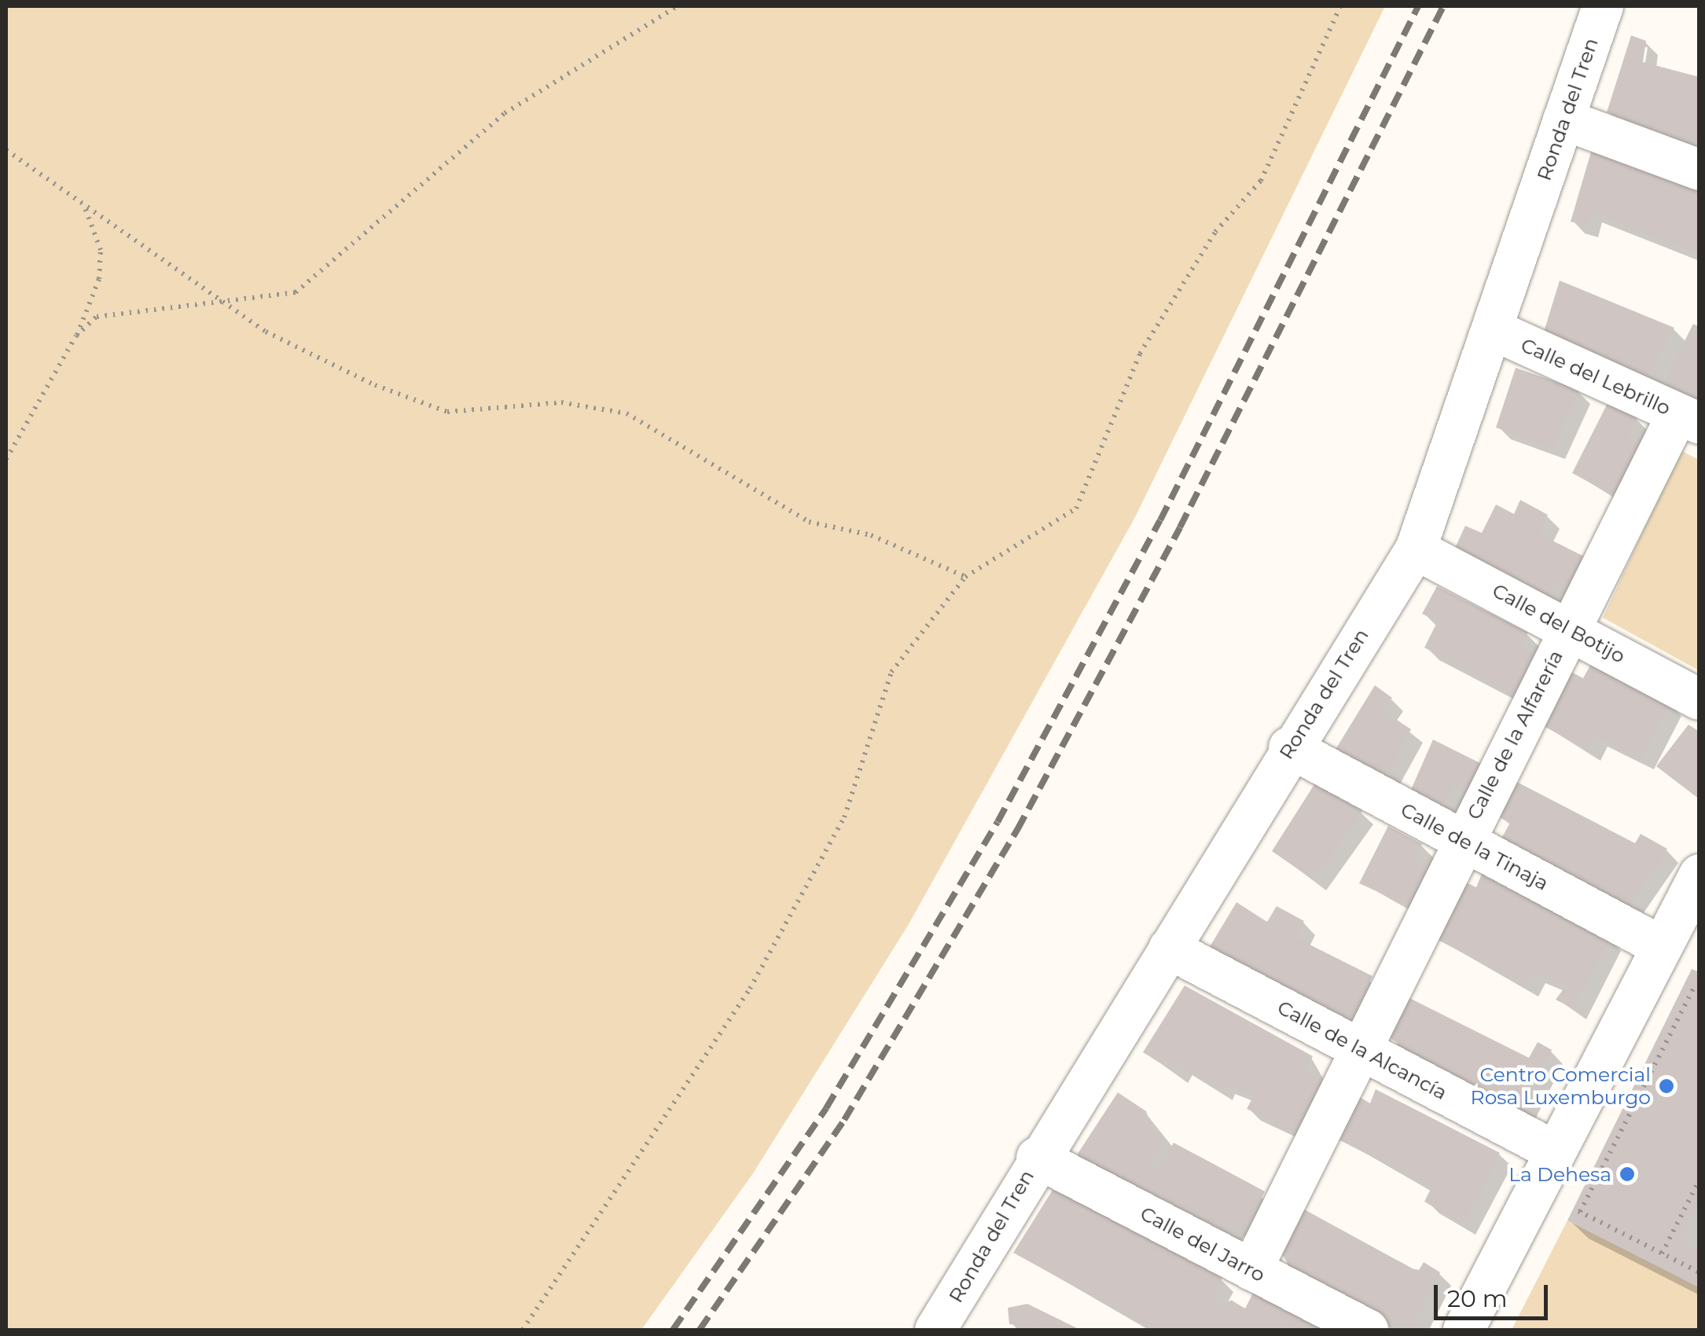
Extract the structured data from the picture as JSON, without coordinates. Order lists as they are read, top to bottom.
{
  "streets": {
    "street": [
      "Ronda del Tren",
      "Calle del Lebrillo",
      "Calle del Botijo",
      "Calle de la Alfarería",
      "Calle de la Tinaja",
      "Calle de la Alcancía",
      "Calle del Jarro"
    ]
  },
  "crossings": [
    ["Ronda del Tren", "Calle del Lebrillo"],
    ["Ronda del Tren", "Calle del Botijo"],
    ["Ronda del Tren", "Calle de la Tinaja"],
    ["Ronda del Tren", "Calle de la Alcancía"],
    ["Ronda del Tren", "Calle del Jarro"],
    ["Calle del Lebrillo", "Calle de la Alfarería"],
    ["Calle del Botijo", "Calle de la Alfarería"],
    ["Calle de la Alfarería", "Calle de la Tinaja"],
    ["Calle de la Alfarería", "Calle de la Alcancía"],
    ["Calle de la Alfarería", "Calle del Jarro"]
  ],
  "places": ["Centro Comercial Rosa Luxemburgo", "La Dehesa"],
  "scale_bar": "20 m"
}
